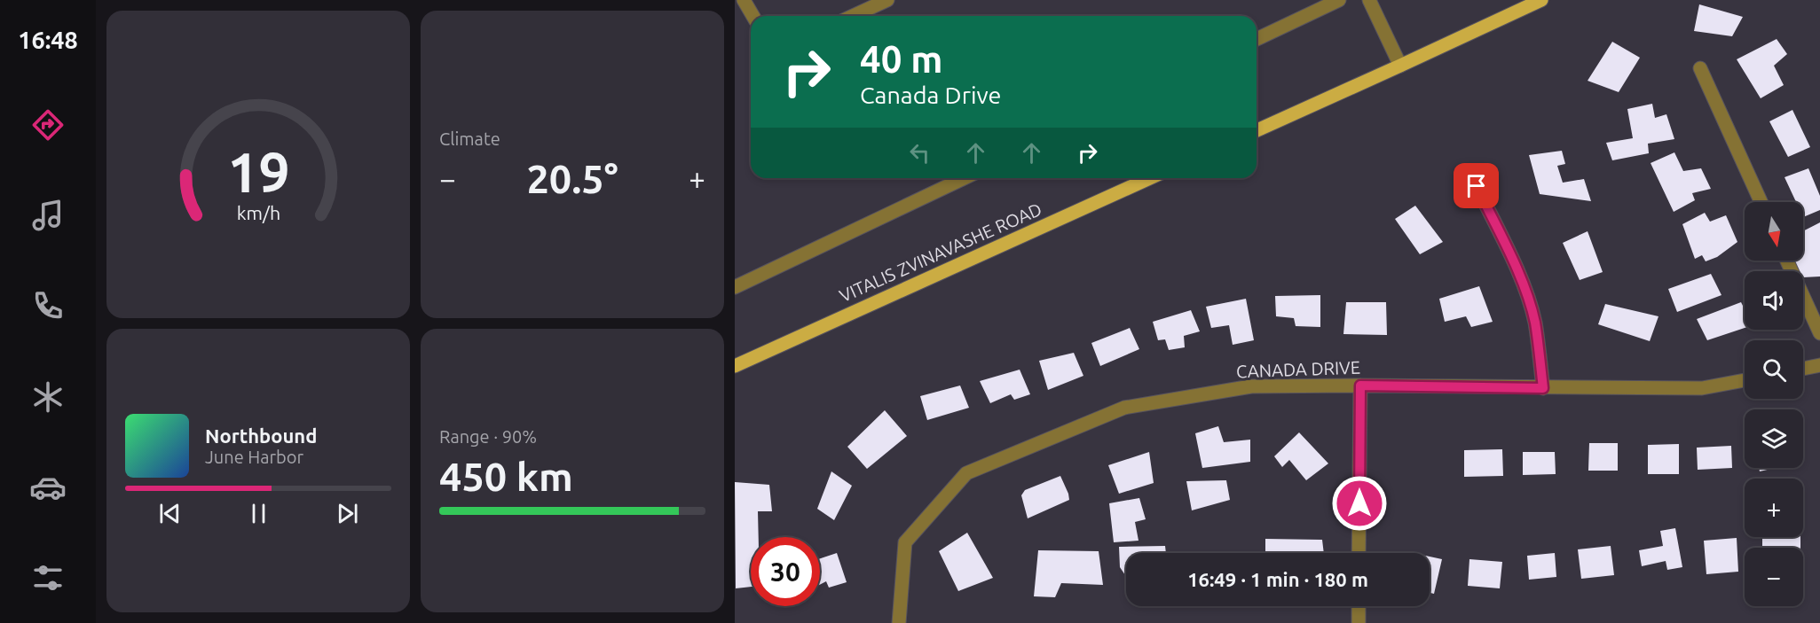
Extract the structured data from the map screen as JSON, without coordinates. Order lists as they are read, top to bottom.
{
  "streets": {
    "main road": ["VITALIS ZVINAVASHE ROAD"],
    "street": ["CANADA DRIVE"]
  },
  "north": "bottom",
  "page": {
    "tabs": "16:48",
    "tile": [
      "Climate",
      ["Range · 90%", "450 km"]
    ],
    "turn": ["40 m", "Canada Drive"],
    "heat": ["−", "20.5°", "+"],
    "map_buttons": ["+", "−"],
    "song": ["Northbound", "June Harbor"],
    "limit": "30",
    "trip": "16:49 · 1 min · 180 m",
    "gauge": ["19", "km/h"]
  }
}
